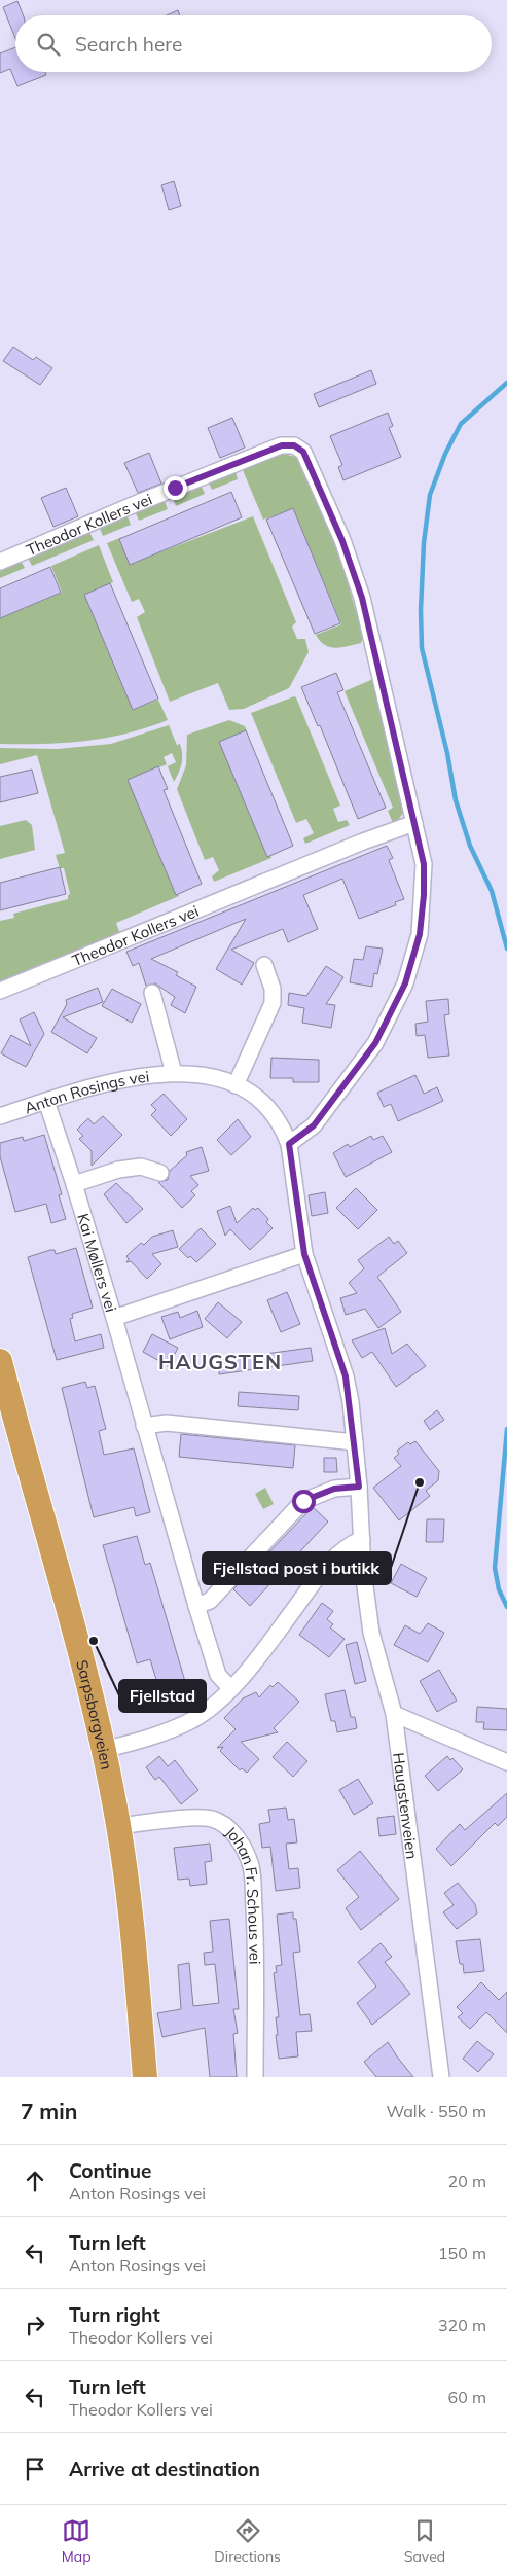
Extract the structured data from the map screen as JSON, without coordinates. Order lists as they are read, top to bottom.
{
  "streets": {
    "highway": ["Sarpsborgveien"],
    "street": [
      "Theodor Kollers vei",
      "Anton Rosings vei",
      "Kai Møllers vei",
      "Haugstenveien",
      "Johan Fr. Schous vei"
    ]
  },
  "crossings": [
    ["Theodor Kollers vei", "Anton Rosings vei"],
    ["Anton Rosings vei", "Kai Møllers vei"],
    ["Anton Rosings vei", "Haugstenveien"],
    ["Sarpsborgveien", "Johan Fr. Schous vei"]
  ],
  "districts": ["HAUGSTEN"],
  "places": ["Fjellstad post i butikk", "Fjellstad"],
  "page": {
    "search": "Search here",
    "heading": ["7 min", "Walk · 550 m"],
    "list": [
      ["Continue", "Anton Rosings vei", "20 m"],
      ["Turn left", "Anton Rosings vei", "150 m"],
      ["Turn right", "Theodor Kollers vei", "320 m"],
      ["Turn left", "Theodor Kollers vei", "60 m"],
      "Arrive at destination"
    ],
    "nav": ["Map", "Directions", "Saved"]
  }
}
